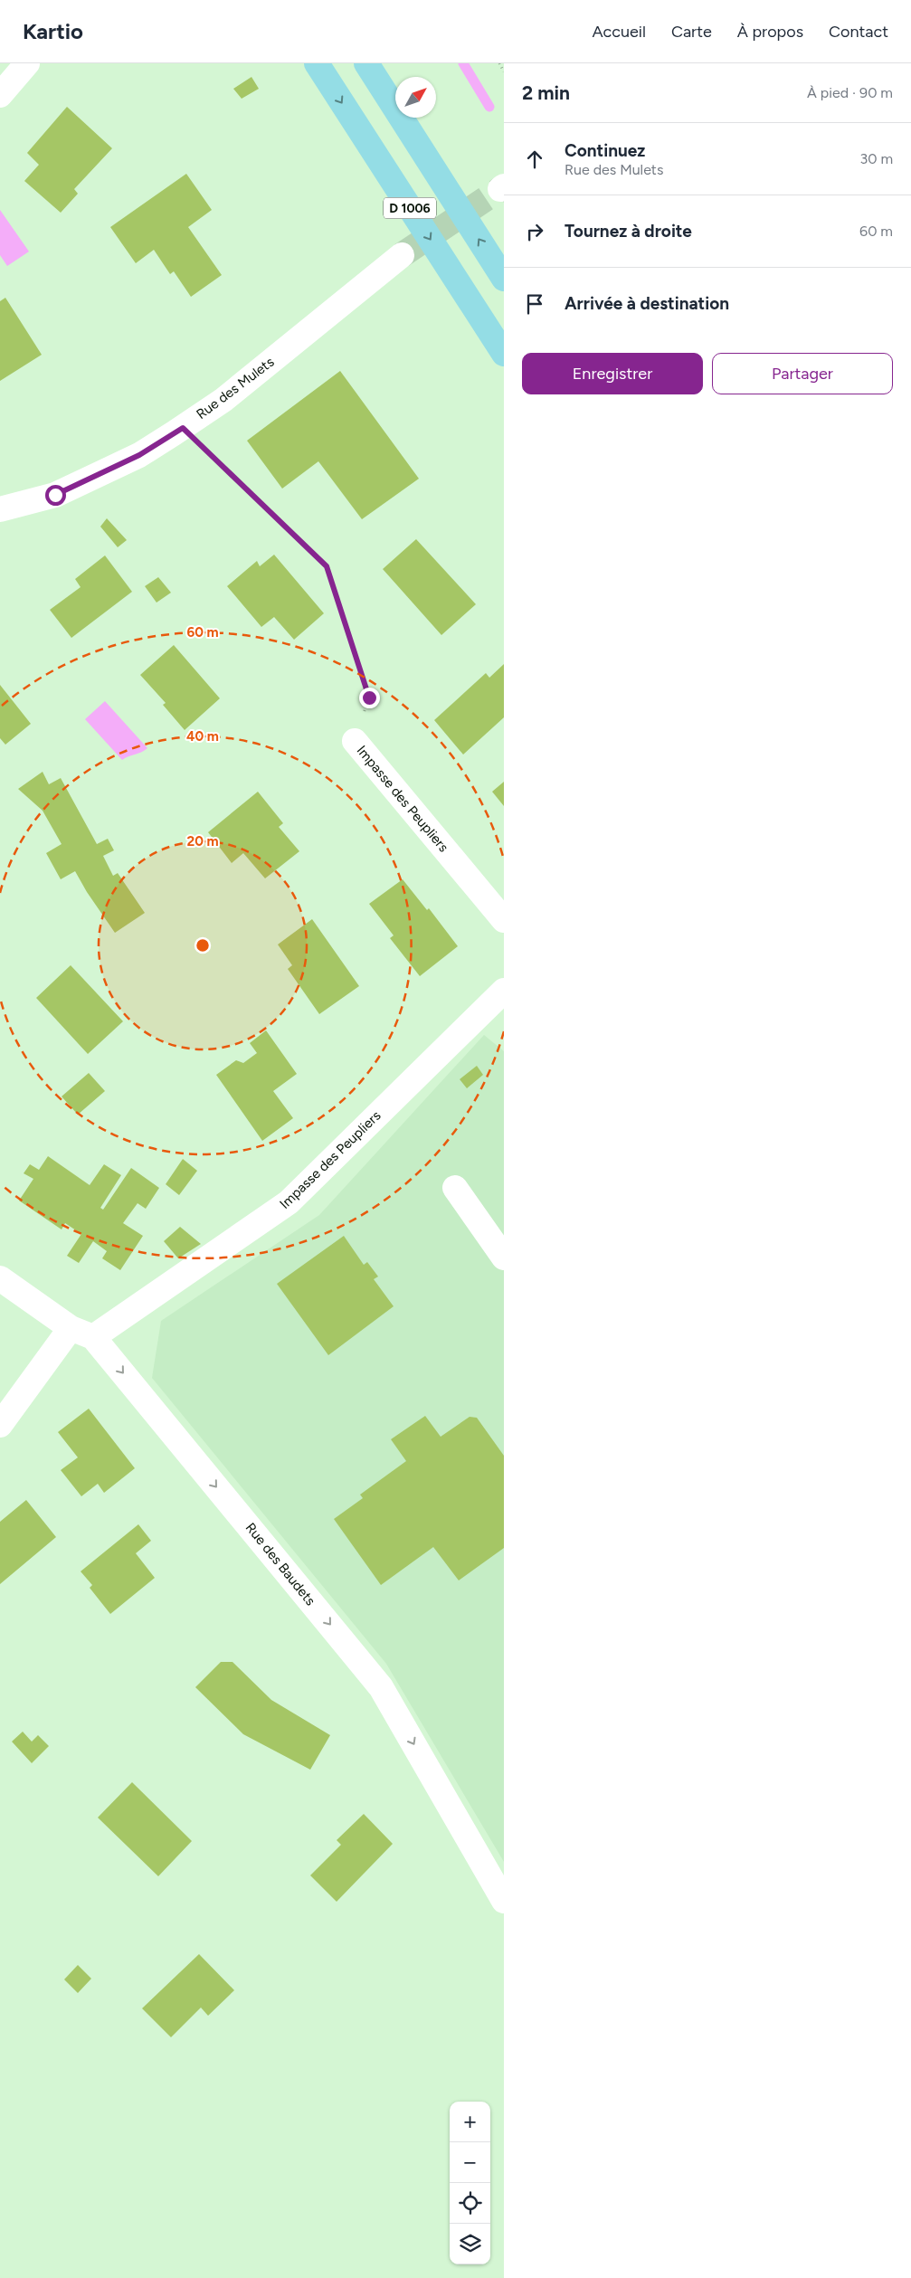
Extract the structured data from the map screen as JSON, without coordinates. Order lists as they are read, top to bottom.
{
  "streets": {
    "main road": ["D 1006"],
    "street": ["Rue des Mulets", "Impasse des Peupliers", "Rue des Baudets"]
  },
  "crossings": [
    ["Impasse des Peupliers", "Rue des Baudets"]
  ],
  "one_way": ["Rue des Baudets"],
  "north": "top right",
  "page": {
    "header": "Kartio",
    "nav": [
      "Accueil",
      "Carte",
      "À propos",
      "Contact"
    ],
    "heading": ["2 min", "À pied · 90 m"],
    "list": [
      ["Continuez", "Rue des Mulets", "30 m"],
      ["Tournez à droite", "60 m"],
      "Arrivée à destination"
    ],
    "buttons": ["Enregistrer", "Partager"],
    "map_buttons": ["+", "−"]
  },
  "rings": ["60 m", "40 m", "20 m"]
}
